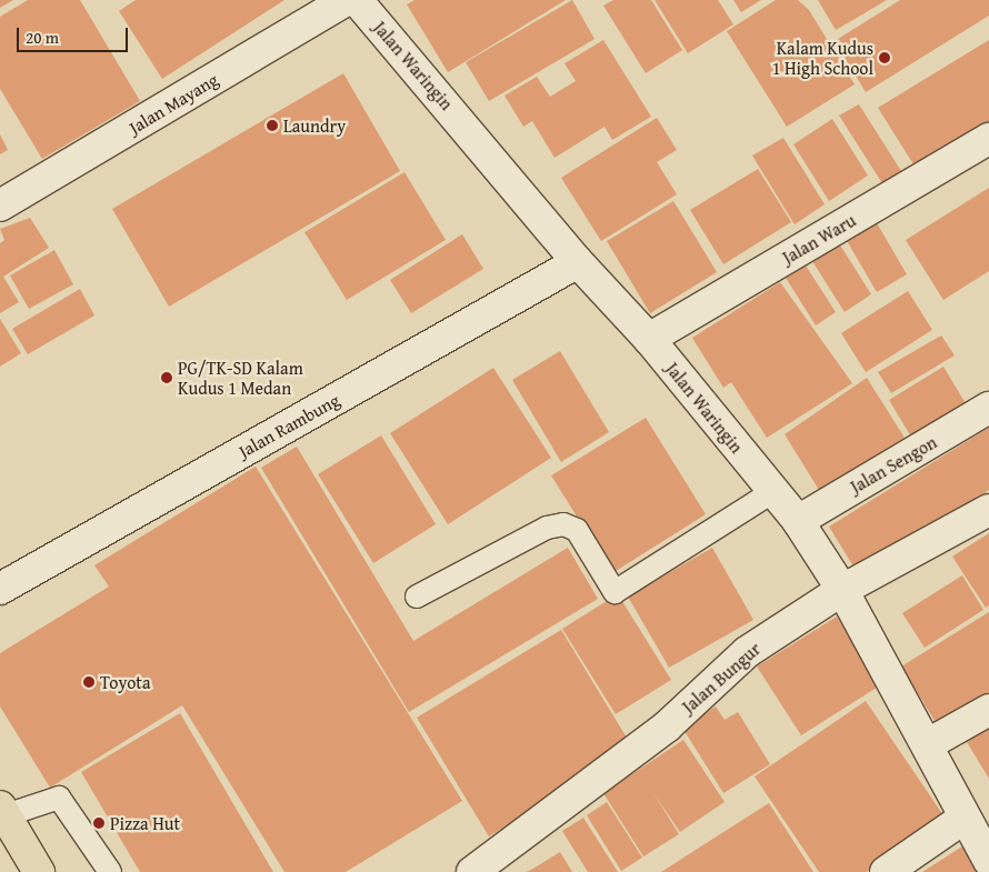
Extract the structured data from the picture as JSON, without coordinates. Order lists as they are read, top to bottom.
{
  "streets": {
    "street": [
      "Jalan Waringin",
      "Jalan Mayang",
      "Jalan Waru",
      "Jalan Rambung",
      "Jalan Sengon",
      "Jalan Bungur"
    ]
  },
  "crossings": [
    ["Jalan Waringin", "Jalan Waru"],
    ["Jalan Waringin", "Jalan Rambung"],
    ["Jalan Waringin", "Jalan Sengon"],
    ["Jalan Waringin", "Jalan Bungur"]
  ],
  "places": [
    "Kalam Kudus 1 High School",
    "Laundry",
    "PG/TK-SD Kalam Kudus 1 Medan",
    "Toyota",
    "Pizza Hut"
  ],
  "scale_bar": "20 m"
}
